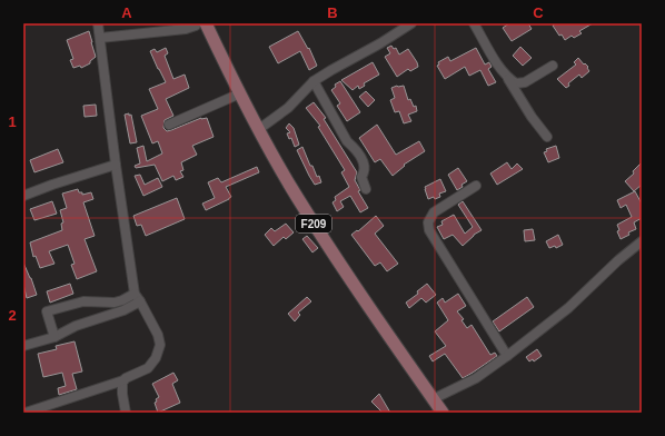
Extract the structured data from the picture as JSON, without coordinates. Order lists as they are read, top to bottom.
{
  "streets": {
    "main road": ["F209"]
  },
  "grid": {
    "columns": ["A", "B", "C"],
    "rows": ["1", "2"]
  }
}
